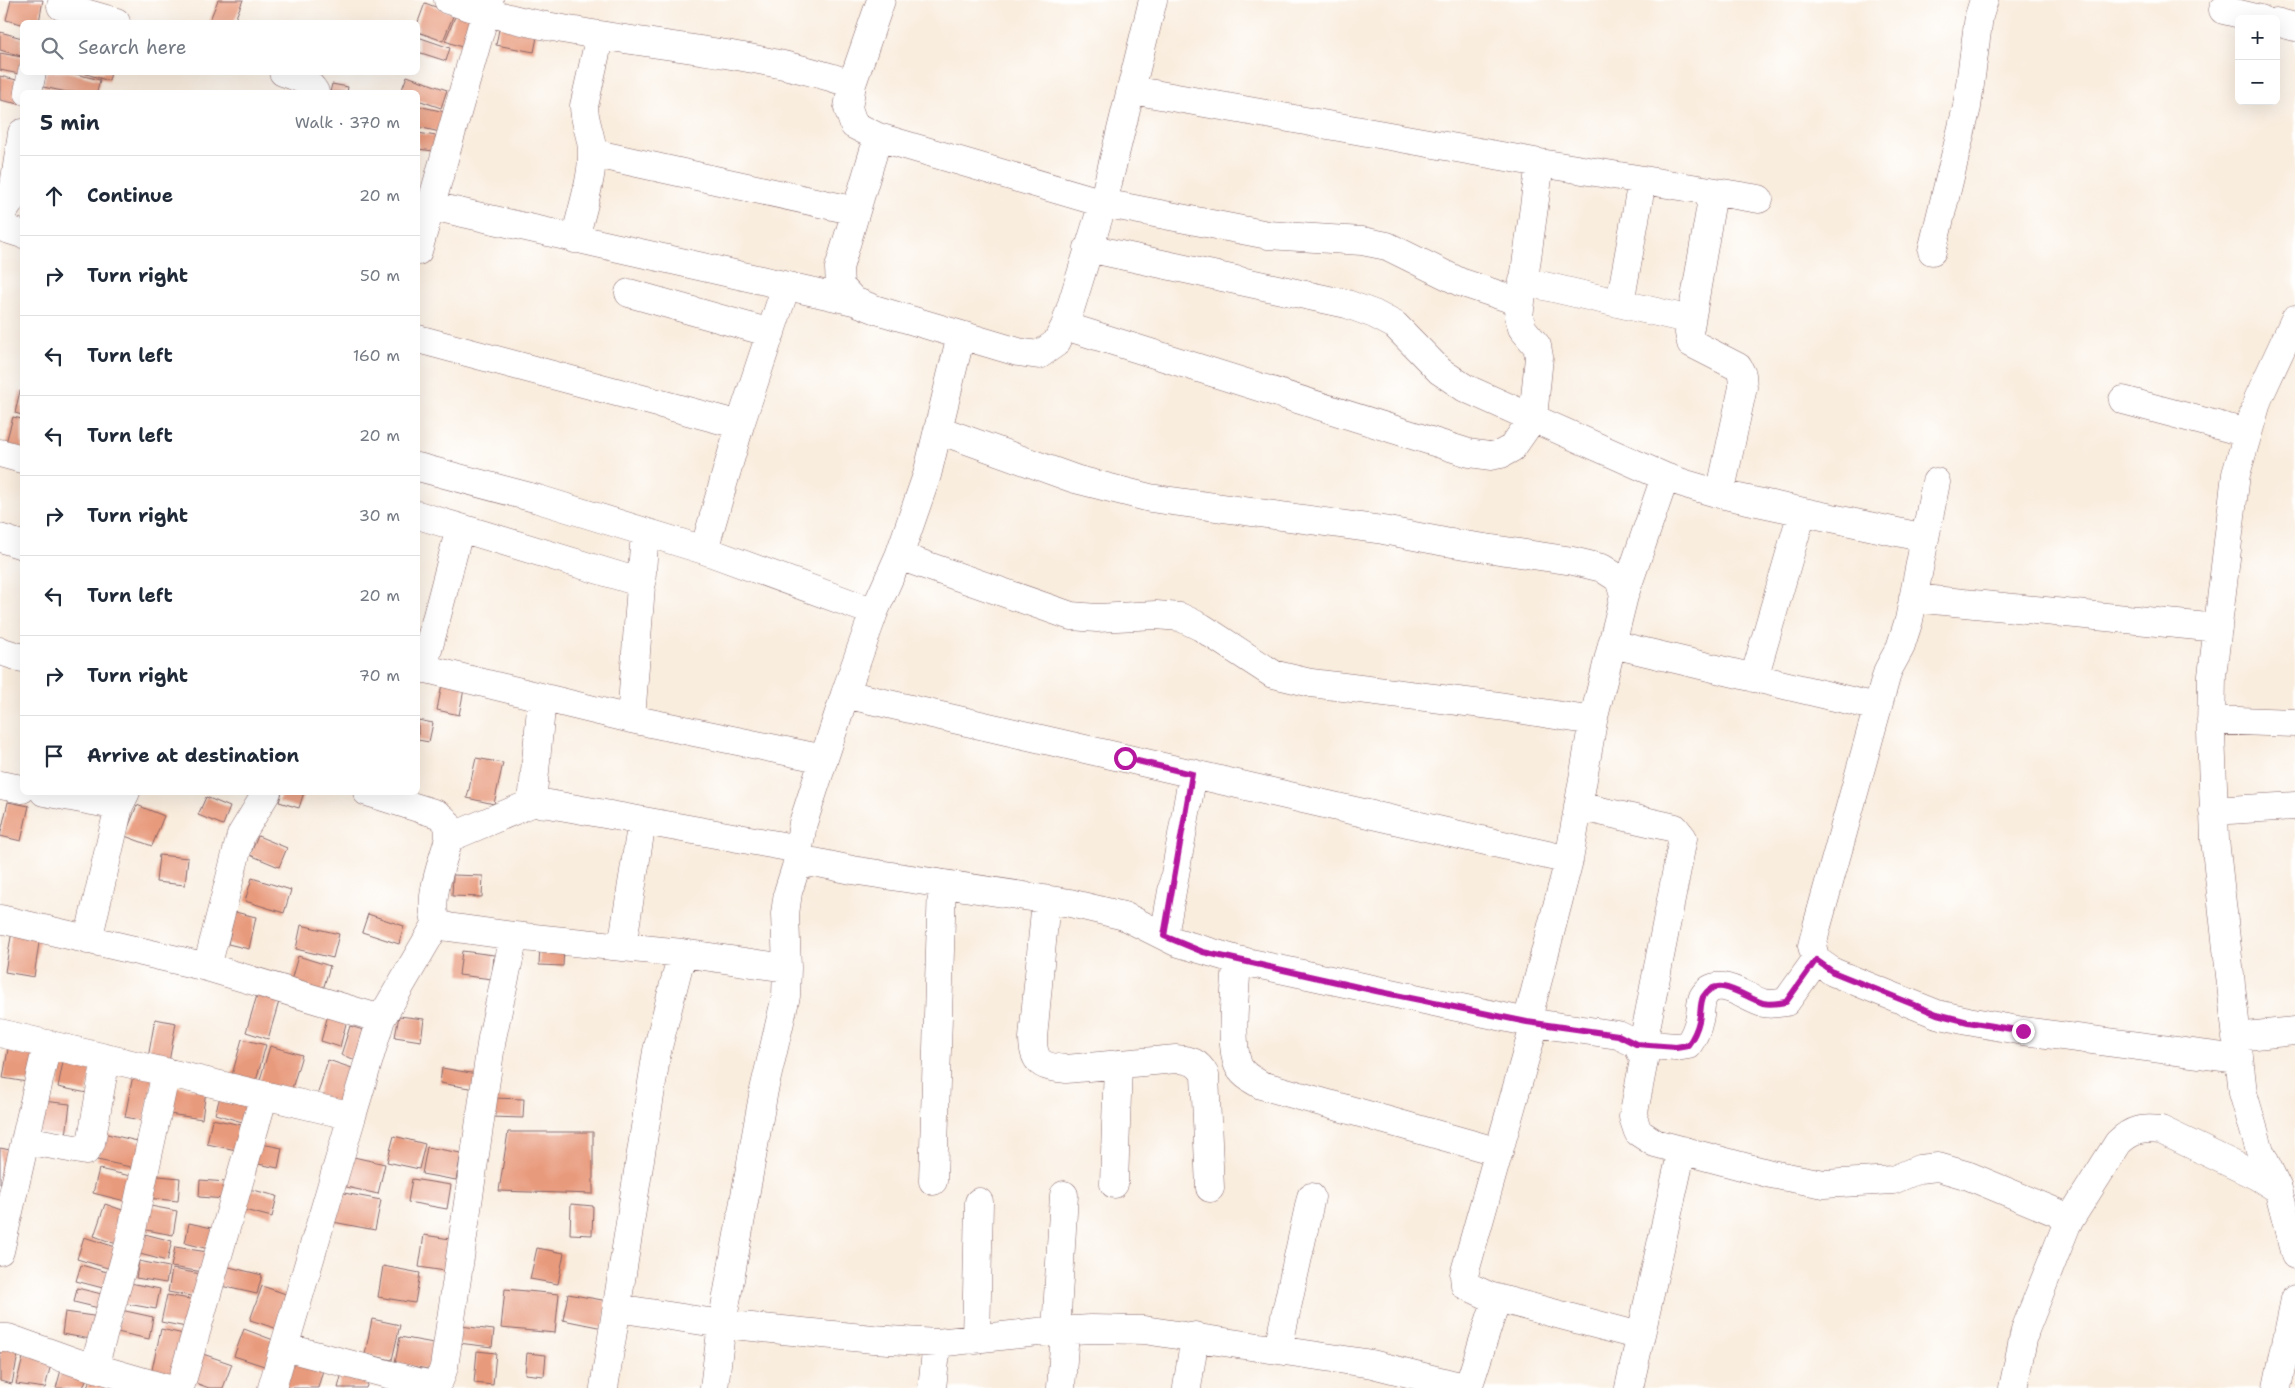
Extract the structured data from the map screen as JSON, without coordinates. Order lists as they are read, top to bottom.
{
  "page": {
    "map_buttons": ["+", "−"],
    "search": "Search here",
    "heading": ["5 min", "Walk · 370 m"],
    "list": [
      ["Continue", "20 m"],
      ["Turn right", "50 m"],
      ["Turn left", "160 m"],
      ["Turn left", "20 m"],
      ["Turn right", "30 m"],
      ["Turn left", "20 m"],
      ["Turn right", "70 m"],
      "Arrive at destination"
    ]
  }
}
